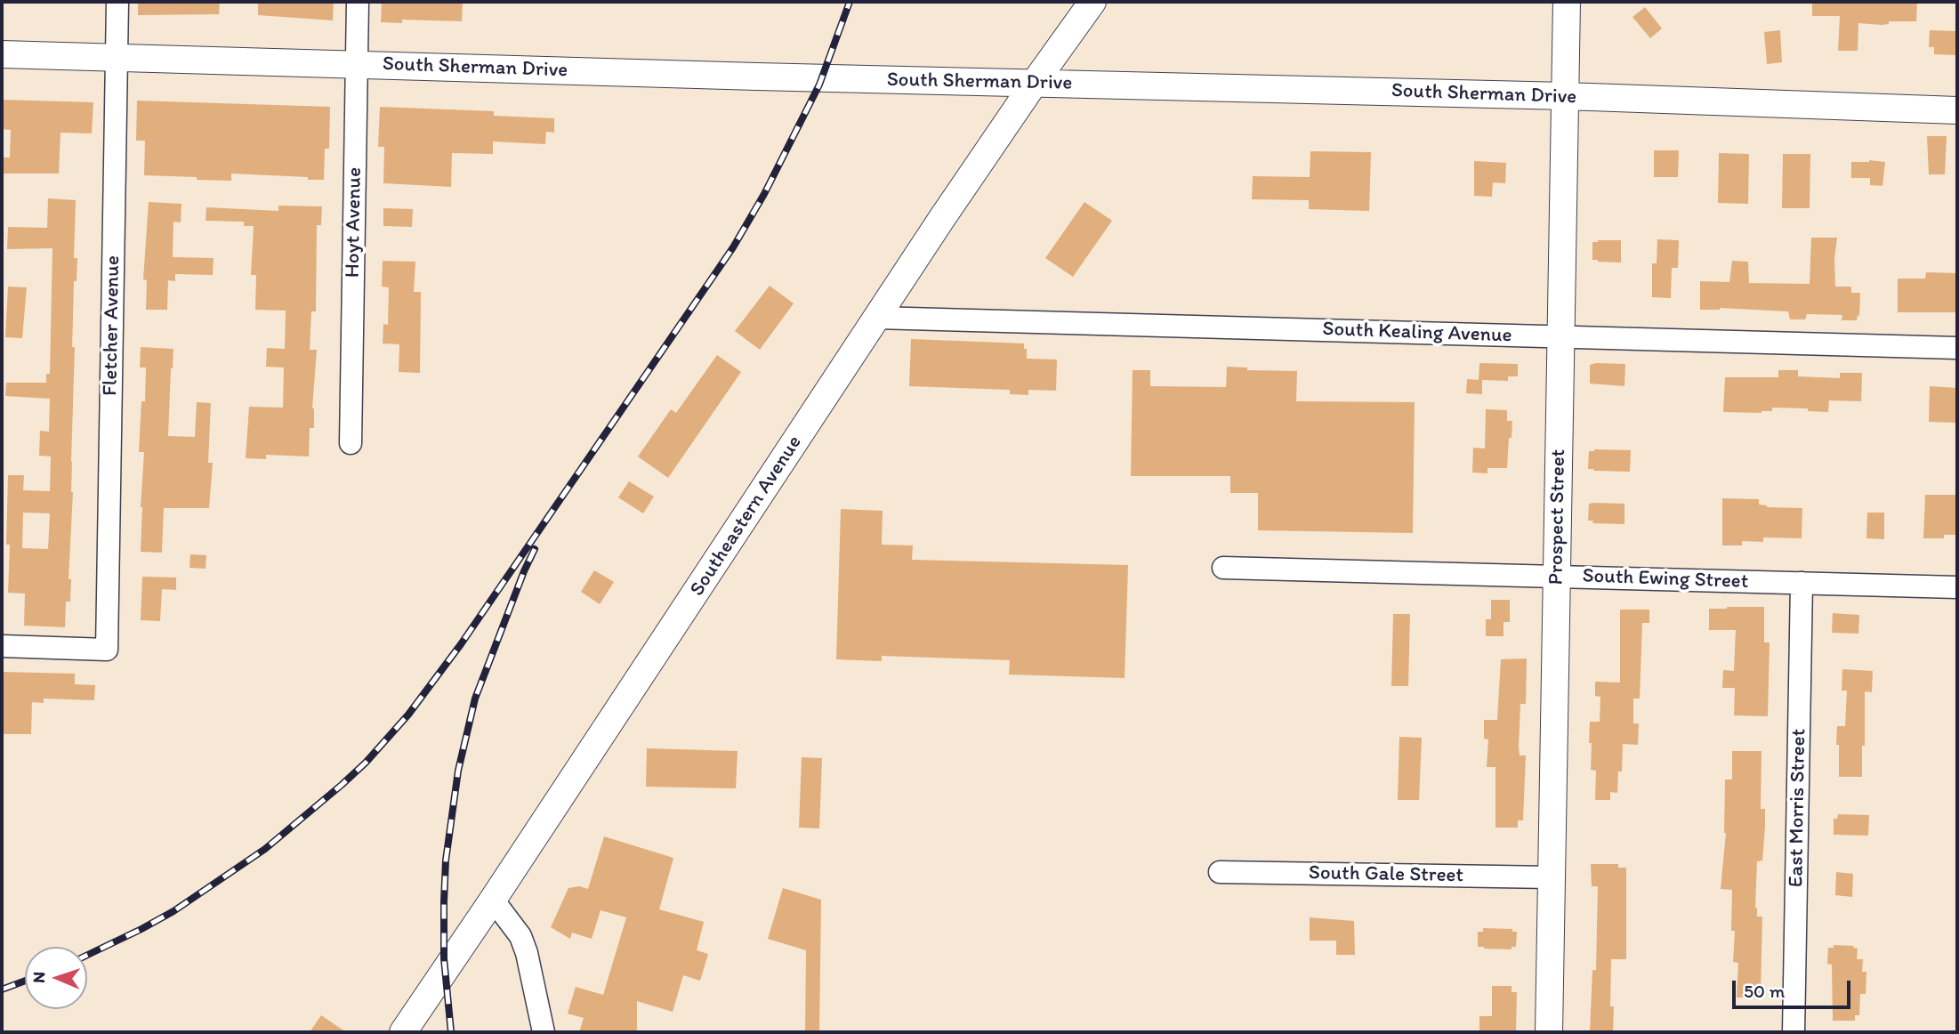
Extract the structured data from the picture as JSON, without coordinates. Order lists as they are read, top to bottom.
{
  "streets": {
    "main road": ["South Sherman Drive", "Southeastern Avenue", "Prospect Street"],
    "street": [
      "Hoyt Avenue",
      "Fletcher Avenue",
      "South Kealing Avenue",
      "South Ewing Street",
      "East Morris Street",
      "South Gale Street"
    ]
  },
  "crossings": [
    ["South Sherman Drive", "Hoyt Avenue"],
    ["South Sherman Drive", "Fletcher Avenue"],
    ["South Sherman Drive", "Southeastern Avenue"],
    ["South Sherman Drive", "Prospect Street"],
    ["South Kealing Avenue", "Southeastern Avenue"],
    ["South Kealing Avenue", "Prospect Street"],
    ["Prospect Street", "South Ewing Street"],
    ["Prospect Street", "South Gale Street"],
    ["South Ewing Street", "East Morris Street"]
  ],
  "scale_bar": "50 m",
  "north": "left"
}
